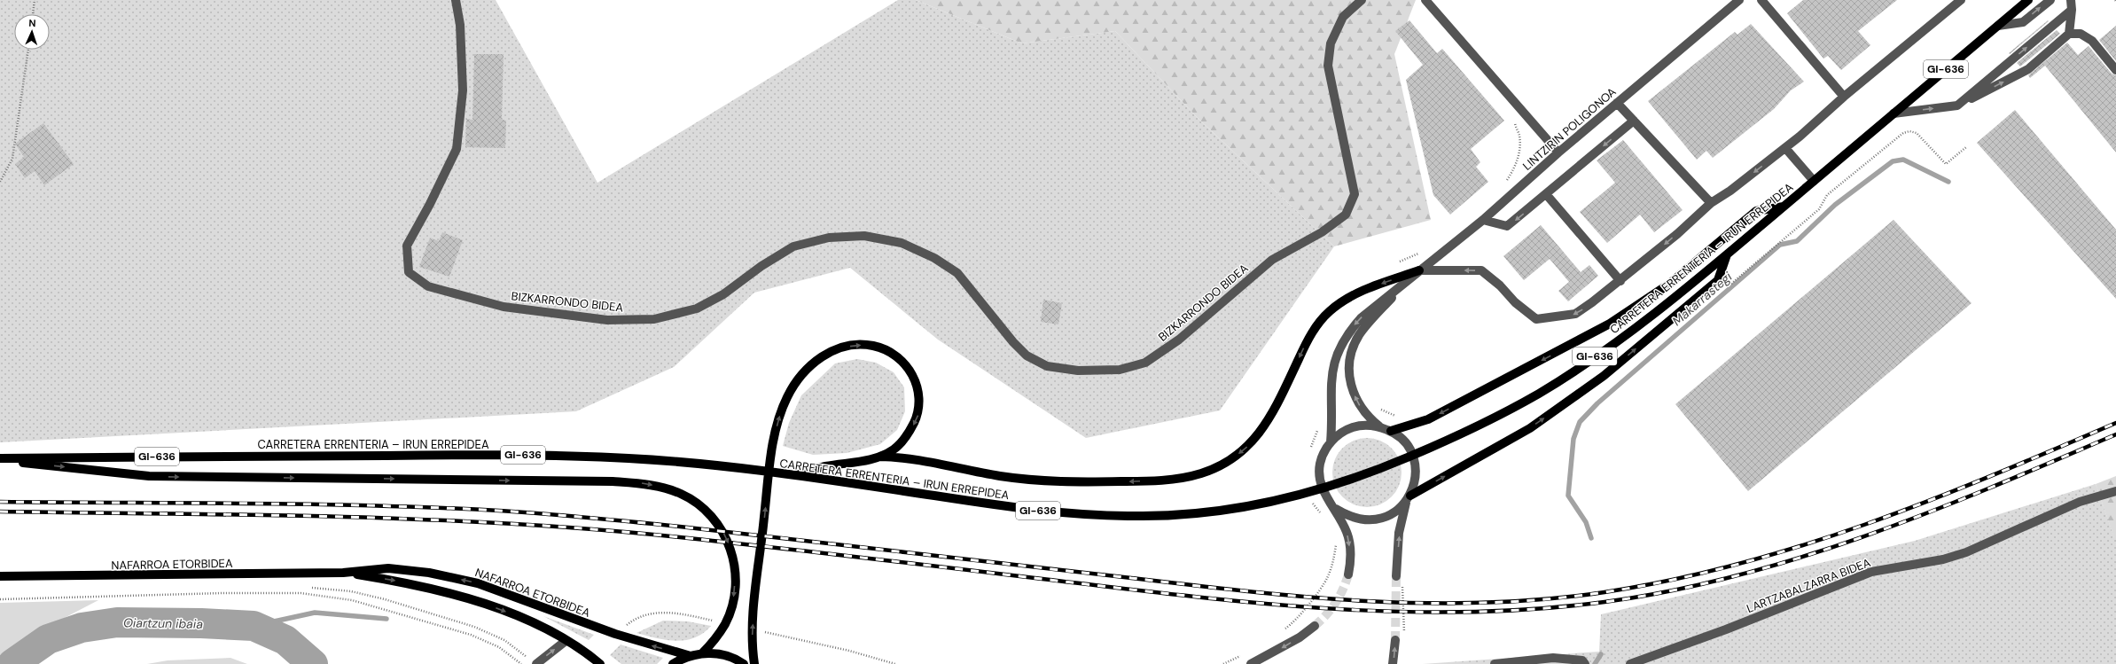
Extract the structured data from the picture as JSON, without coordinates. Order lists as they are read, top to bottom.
{
  "streets": {
    "main road": ["GI-636", "CARRETERA ERRENTERIA – IRUN ERREPIDEA", "NAFARROA ETORBIDEA"],
    "street": ["LINTZIRIN POLIGONOA", "BIZKARRONDO BIDEA", "LARTZABALZARRA BIDEA"]
  },
  "water": ["Makarrastegi", "Oiartzun ibaia"],
  "north": "top"
}
